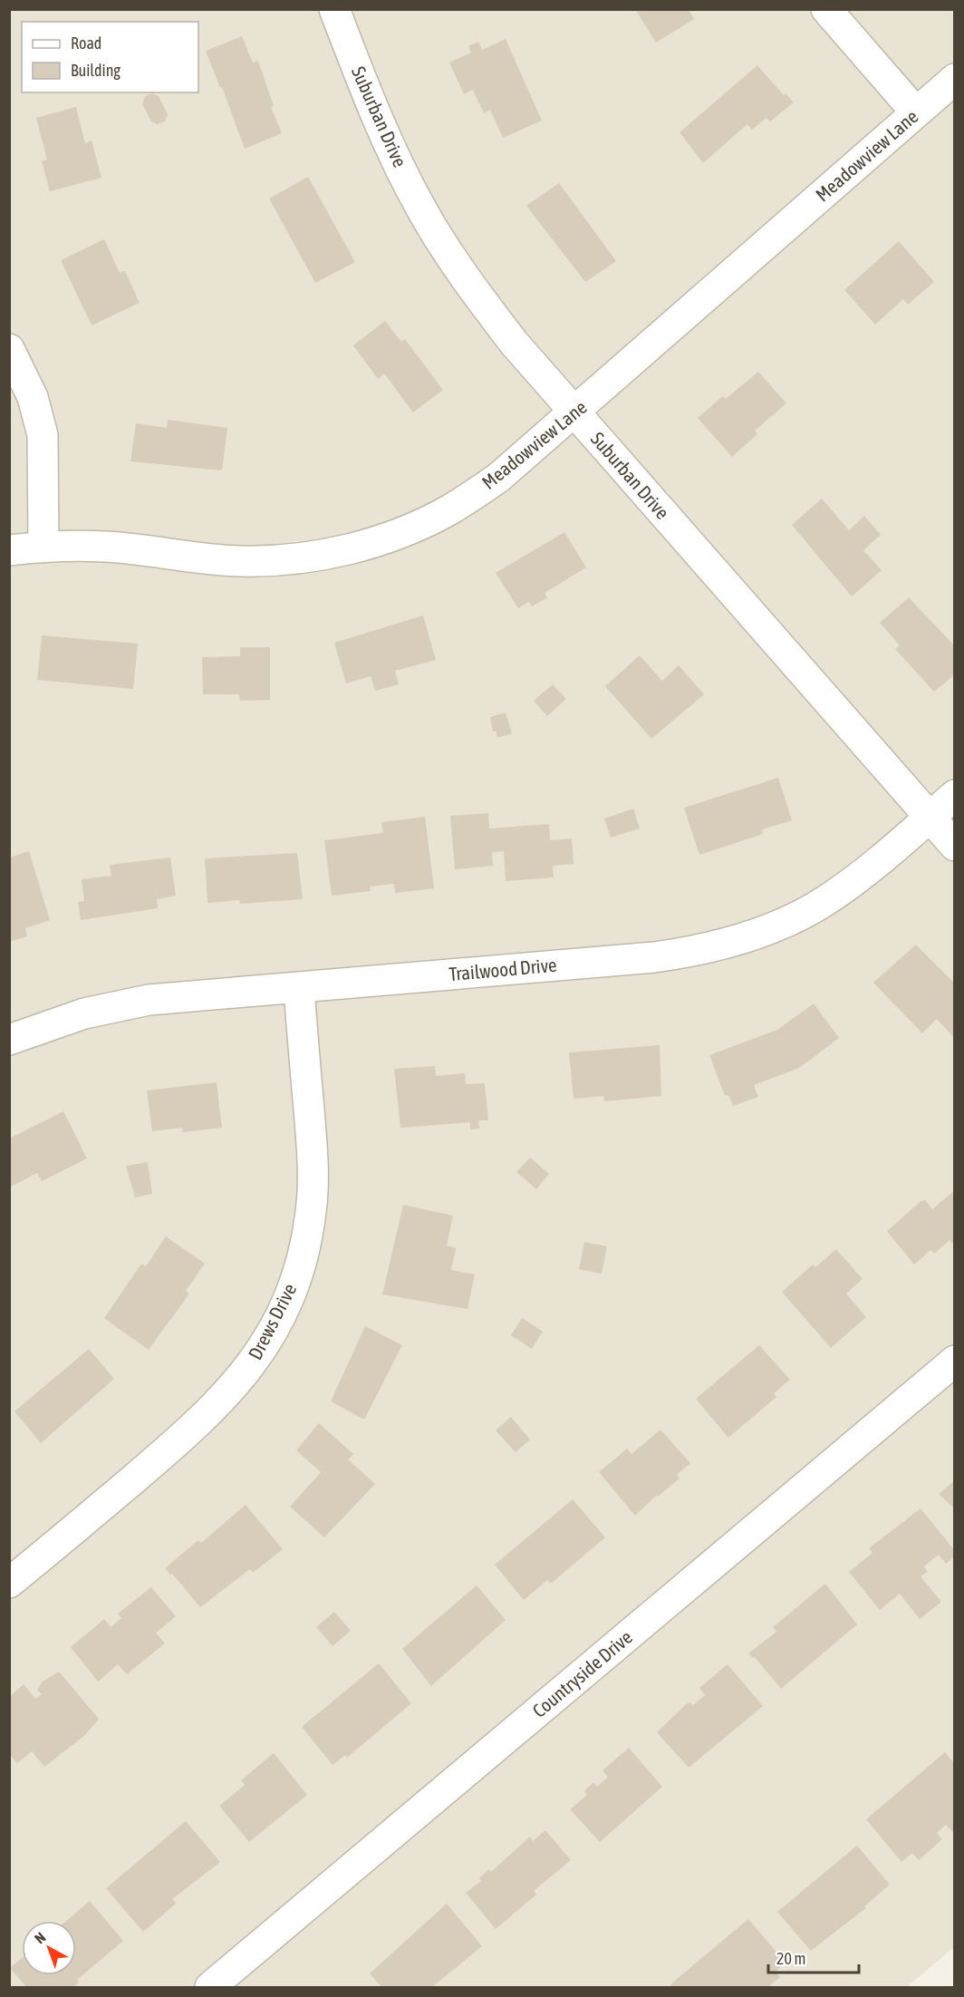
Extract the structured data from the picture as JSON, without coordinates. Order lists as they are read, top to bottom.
{
  "streets": {
    "street": [
      "Suburban Drive",
      "Meadowview Lane",
      "Trailwood Drive",
      "Drews Drive",
      "Countryside Drive"
    ]
  },
  "crossings": [
    ["Suburban Drive", "Meadowview Lane"],
    ["Suburban Drive", "Trailwood Drive"],
    ["Trailwood Drive", "Drews Drive"]
  ],
  "legend": ["Road", "Building"],
  "scale_bar": "20 m",
  "north": "top left"
}
